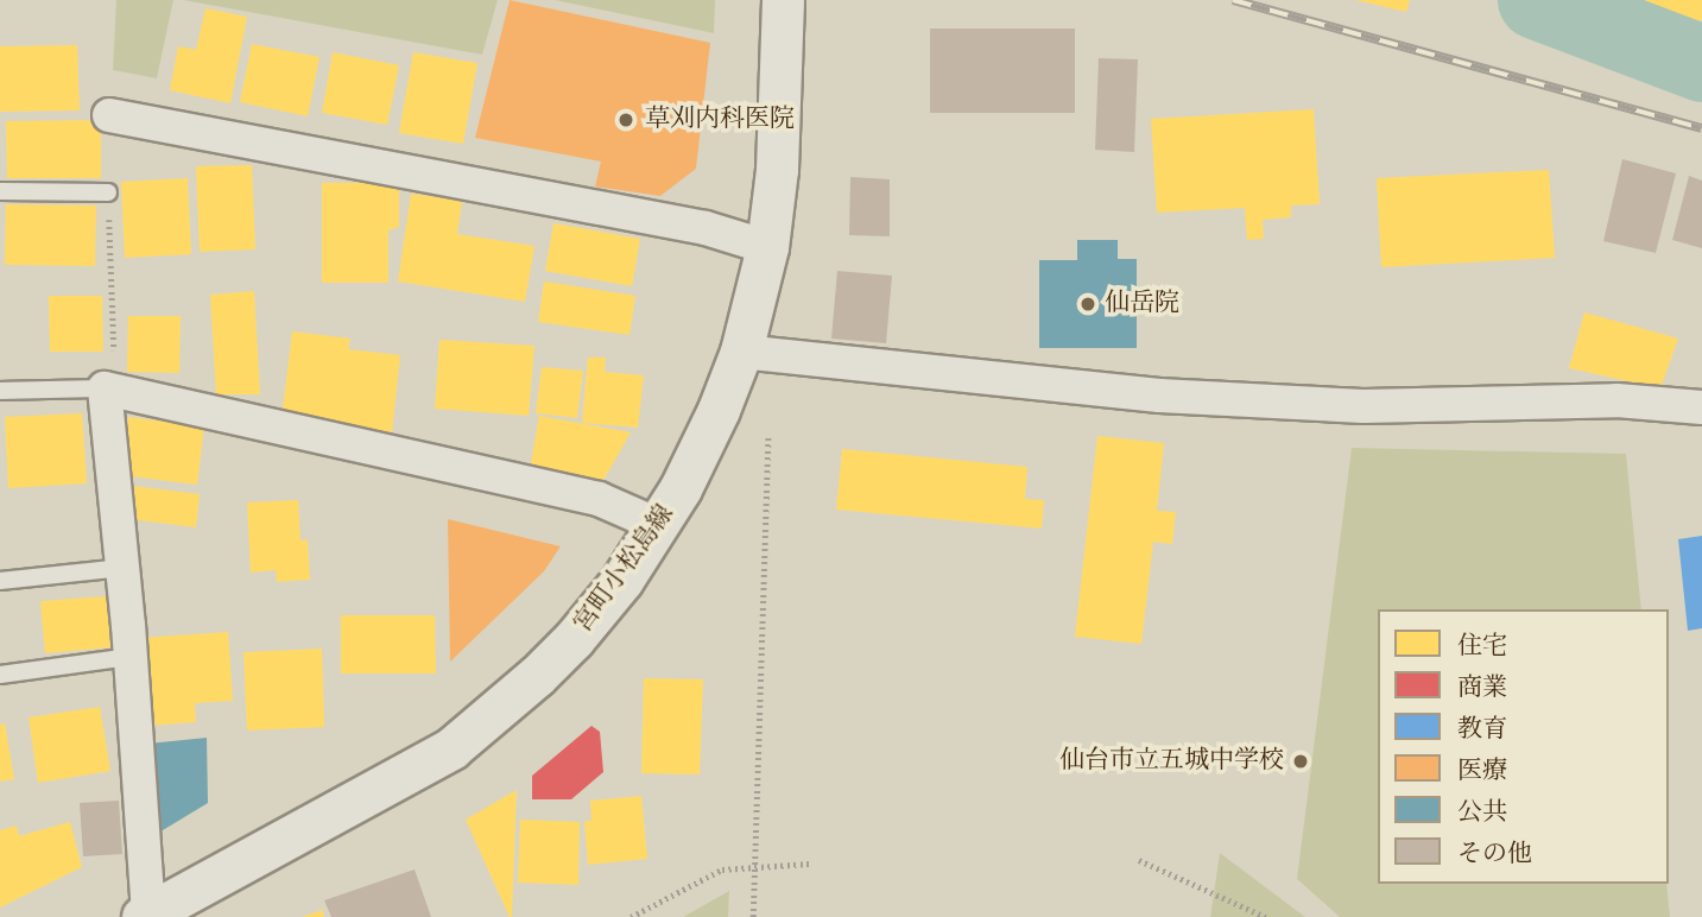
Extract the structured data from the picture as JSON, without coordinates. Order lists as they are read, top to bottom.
{
  "streets": {
    "street": ["宮町小松島線"]
  },
  "places": ["草刈内科医院", "仙岳院", "仙台市立五城中学校"],
  "legend": [
    "住宅",
    "商業",
    "教育",
    "医療",
    "公共",
    "その他"
  ]
}
